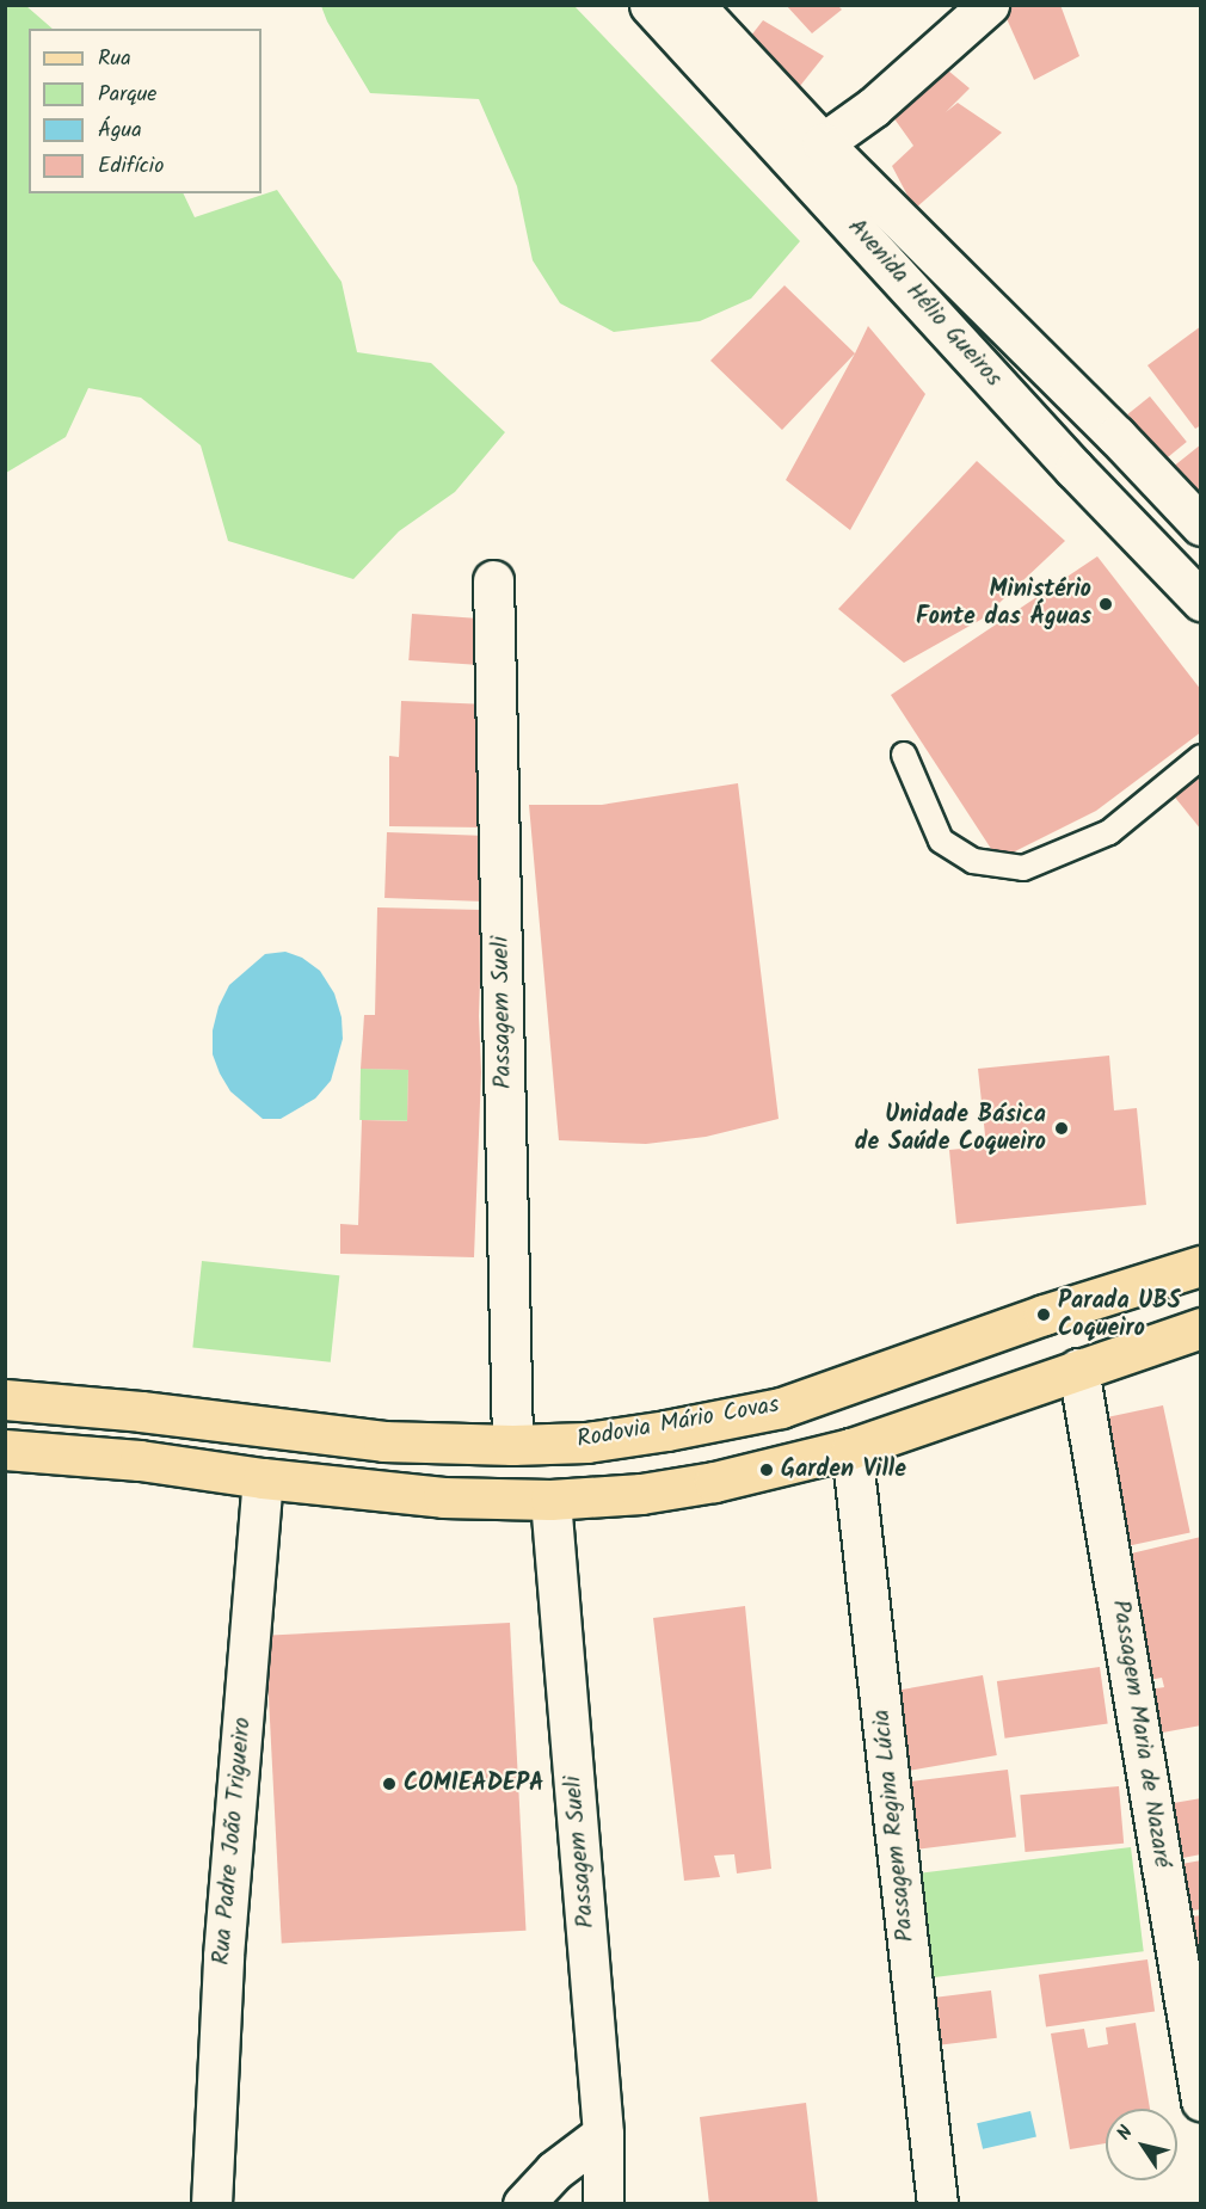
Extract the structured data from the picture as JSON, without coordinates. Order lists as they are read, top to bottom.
{
  "streets": {
    "main road": ["Rodovia Mário Covas"],
    "street": [
      "Avenida Hélio Gueiros",
      "Passagem Sueli",
      "Passagem Maria de Nazaré",
      "Passagem Regina Lúcia",
      "Rua Padre João Trigueiro"
    ]
  },
  "crossings": [
    ["Passagem Sueli", "Rodovia Mário Covas"]
  ],
  "places": [
    "Ministério Fonte das Águas",
    "Unidade Básica de Saúde Coqueiro",
    "Parada UBS Coqueiro",
    "Garden Ville",
    "COMIEADEPA"
  ],
  "legend": [
    "Rua",
    "Parque",
    "Água",
    "Edifício"
  ],
  "north": "top left"
}
